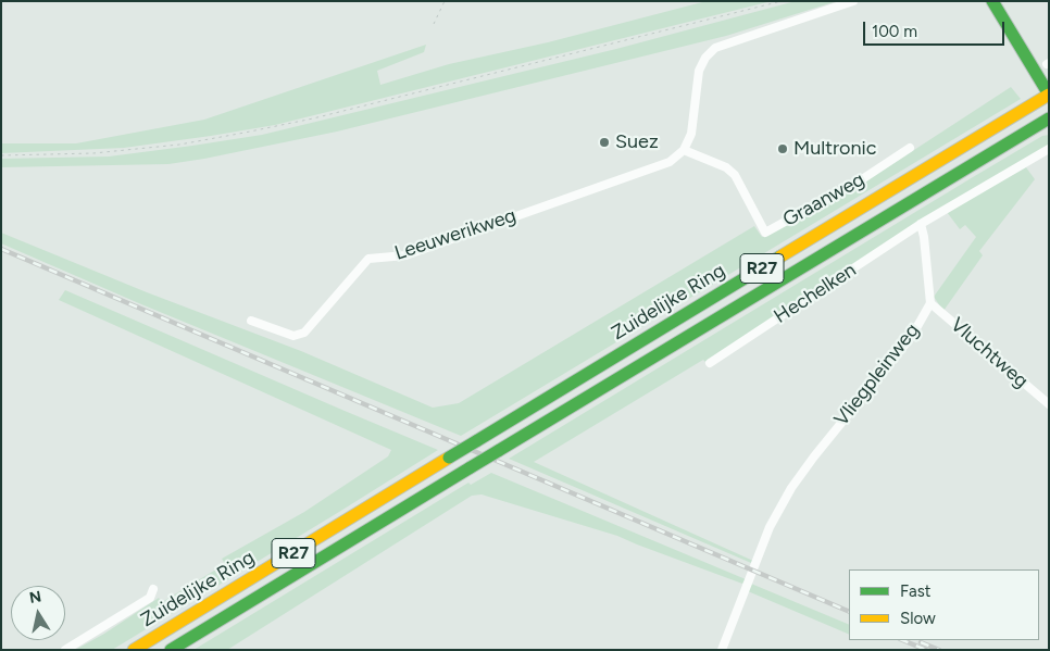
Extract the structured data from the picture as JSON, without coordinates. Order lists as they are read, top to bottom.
{
  "streets": {
    "main road": ["R27", "Zuidelijke Ring"],
    "street": [
      "Graanweg",
      "Leeuwerikweg",
      "Hechelken",
      "Vluchtweg",
      "Vliegpleinweg"
    ]
  },
  "crossings": [
    ["Graanweg", "Leeuwerikweg"],
    ["Hechelken", "Vliegpleinweg"],
    ["Vluchtweg", "Vliegpleinweg"]
  ],
  "places": ["Suez", "Multronic"],
  "legend": ["Fast", "Slow"],
  "scale_bar": "100 m",
  "north": "top"
}
